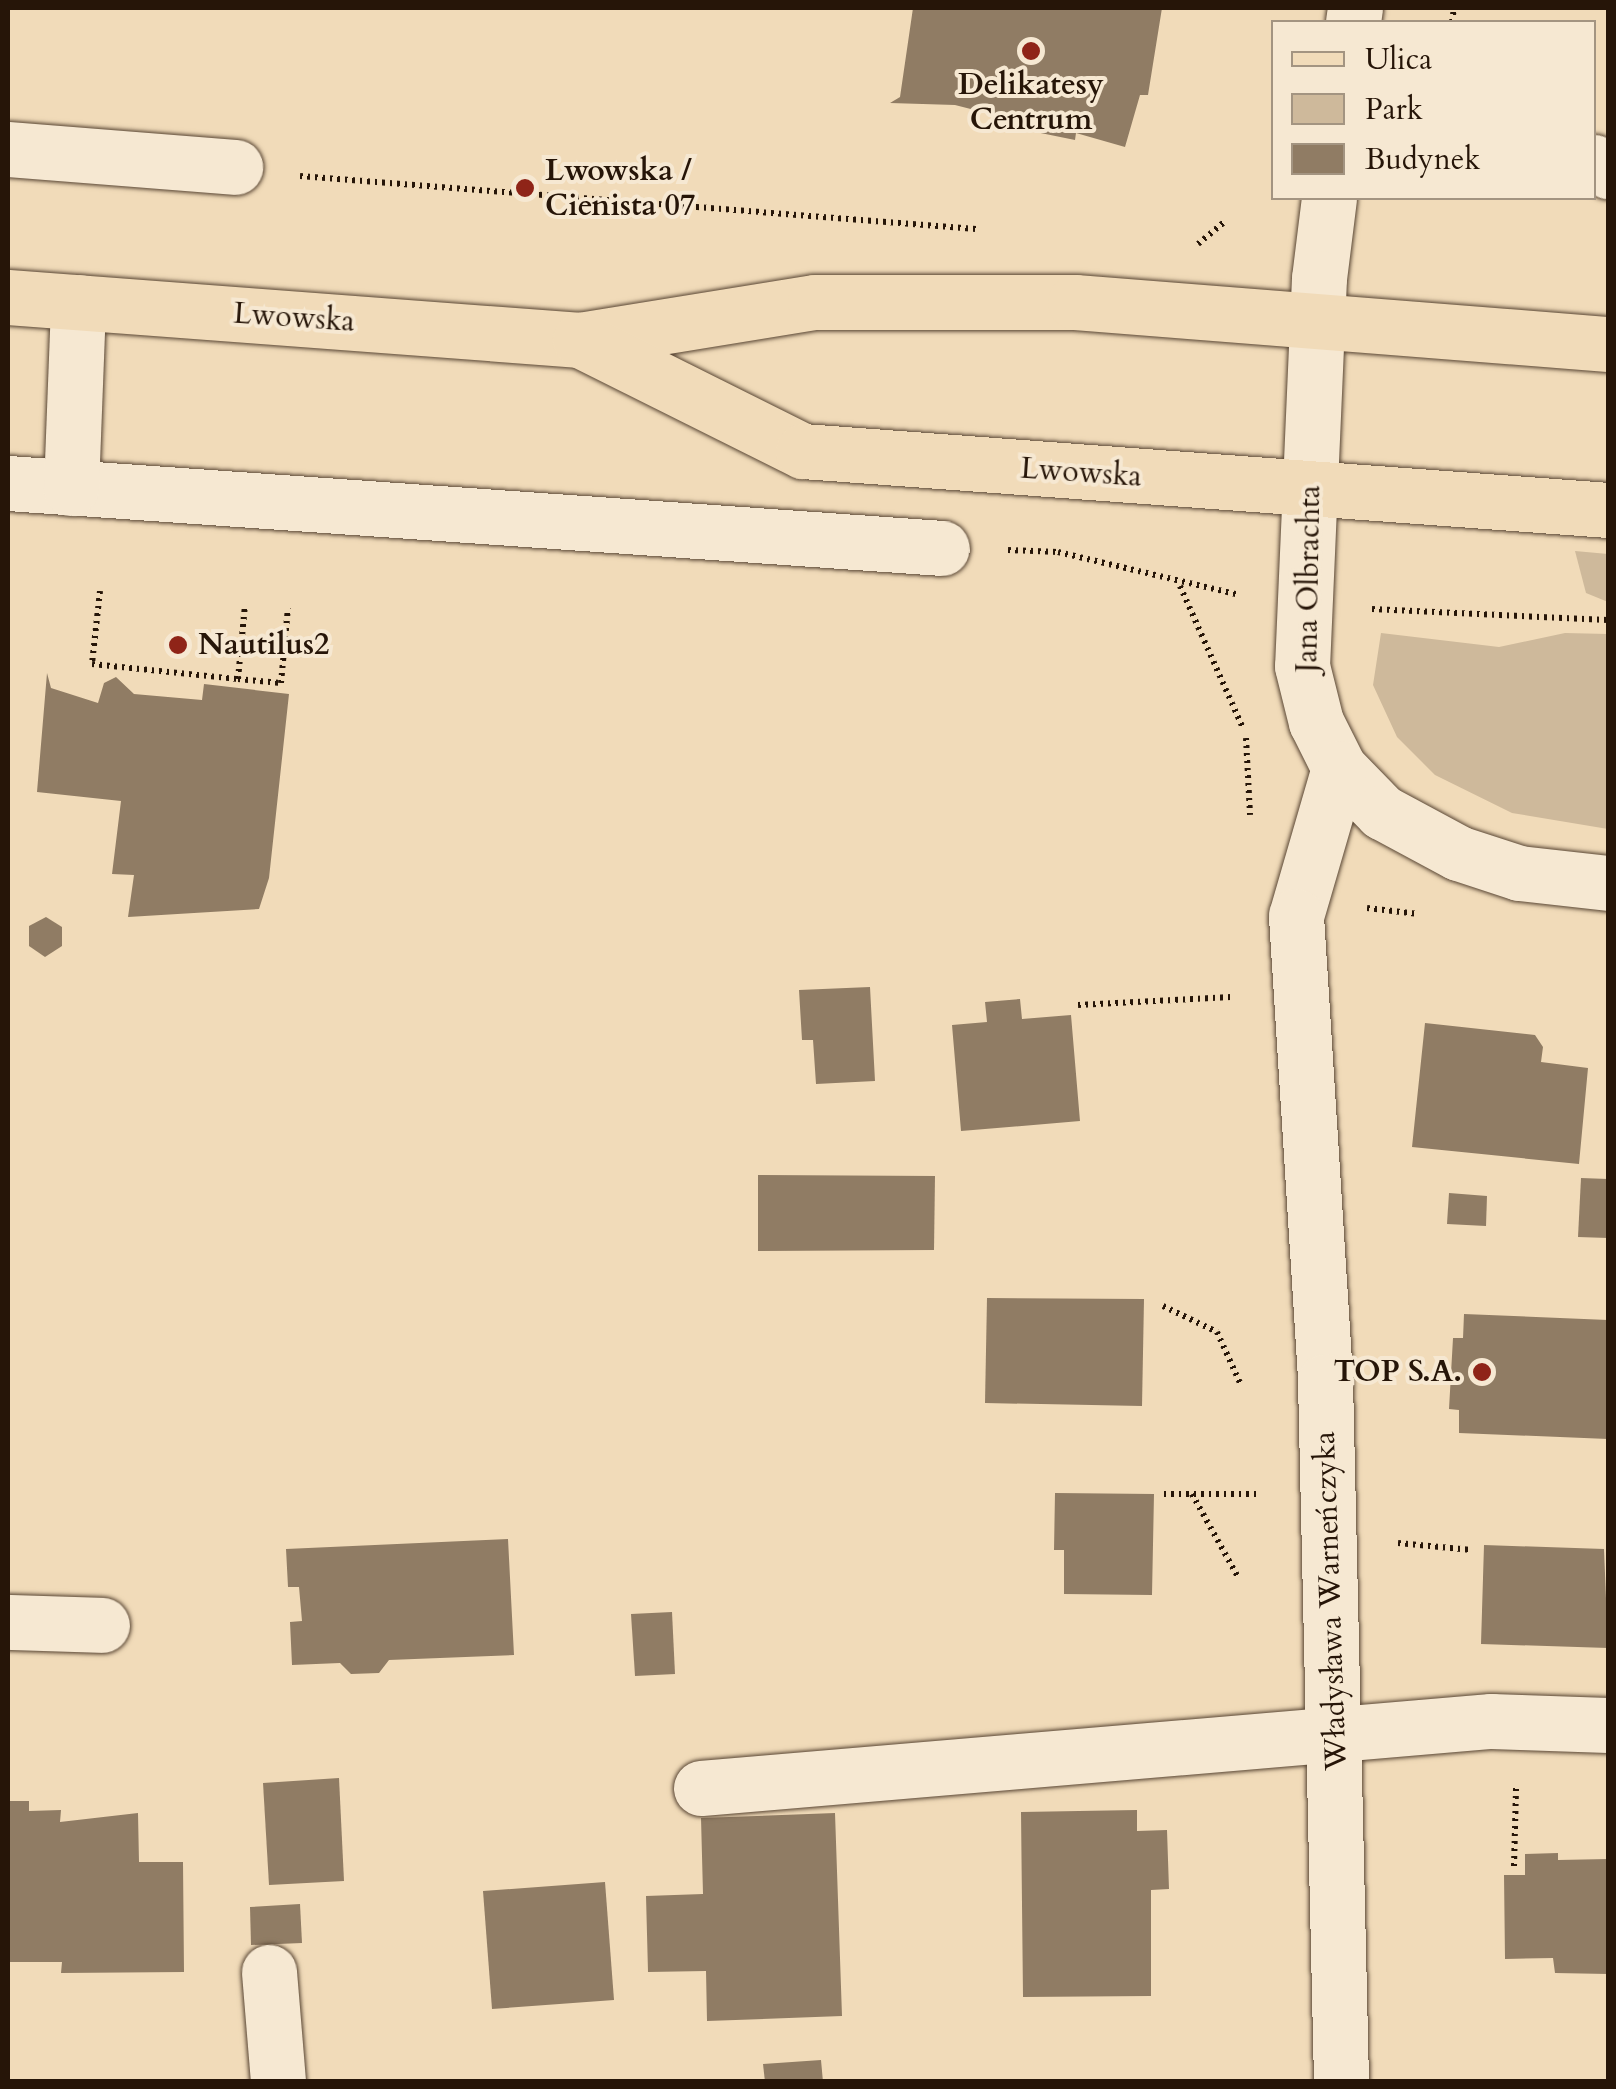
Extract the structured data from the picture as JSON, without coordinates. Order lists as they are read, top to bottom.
{
  "streets": {
    "main road": ["Lwowska"],
    "street": ["Jana Olbrachta", "Władysława Warneńczyka"]
  },
  "crossings": [
    ["Lwowska", "Jana Olbrachta"],
    ["Jana Olbrachta", "Władysława Warneńczyka"]
  ],
  "places": [
    "Delikatesy Centrum",
    "Lwowska / Cienista 07",
    "Nautilus2",
    "TOP S.A."
  ],
  "legend": ["Ulica", "Park", "Budynek"]
}
